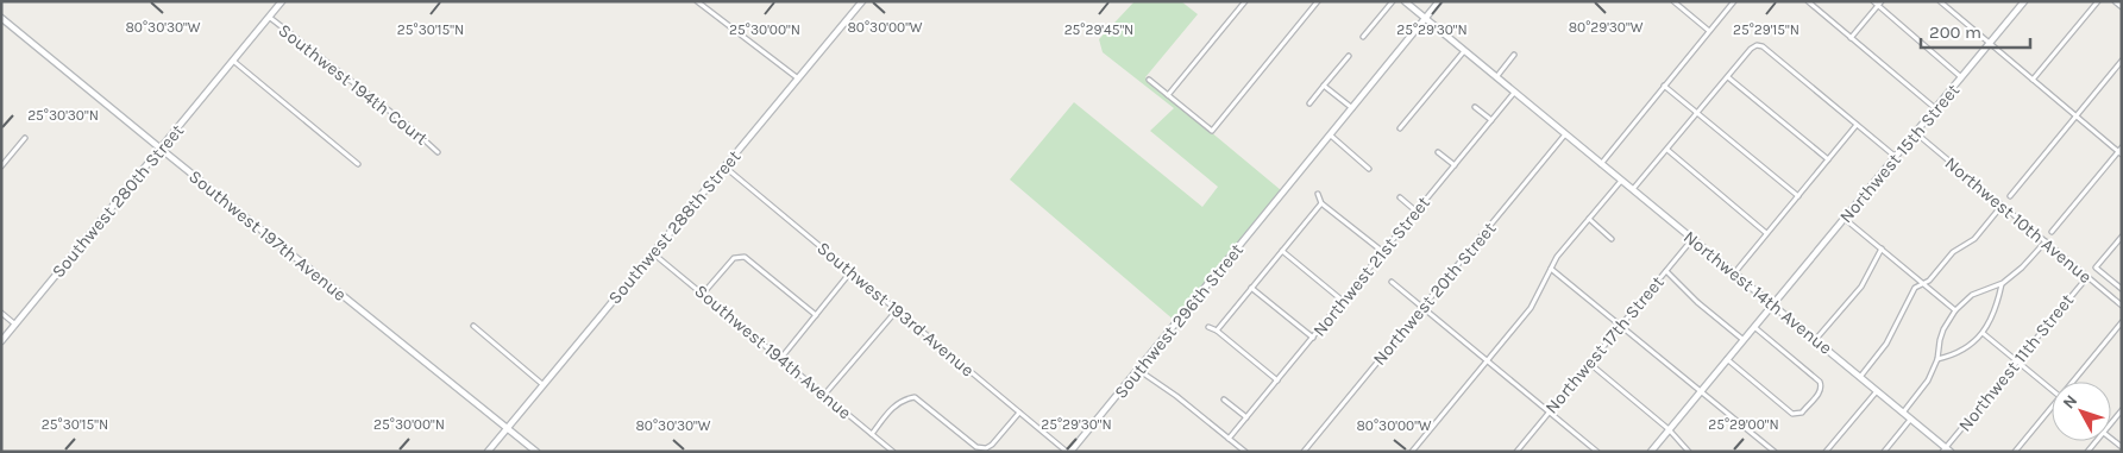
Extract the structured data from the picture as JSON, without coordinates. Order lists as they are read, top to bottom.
{
  "streets": {
    "street": [
      "Southwest 194th Court",
      "Northwest 15th Street",
      "Southwest 280th Street",
      "Northwest 10th Avenue",
      "Southwest 288th Street",
      "Southwest 197th Avenue",
      "Northwest 21st Street",
      "Northwest 14th Avenue",
      "Northwest 20th Street",
      "Southwest 193rd Avenue",
      "Southwest 296th Street",
      "Northwest 17th Street",
      "Southwest 194th Avenue",
      "Northwest 11th Street"
    ]
  },
  "crossings": [
    ["Southwest 194th Court", "Southwest 280th Street"],
    ["Northwest 15th Street", "Northwest 10th Avenue"],
    ["Northwest 15th Street", "Northwest 14th Avenue"],
    ["Southwest 280th Street", "Southwest 197th Avenue"],
    ["Northwest 10th Avenue", "Northwest 11th Street"],
    ["Southwest 288th Street", "Southwest 197th Avenue"],
    ["Southwest 288th Street", "Southwest 193rd Avenue"],
    ["Southwest 288th Street", "Southwest 194th Avenue"],
    ["Northwest 21st Street", "Northwest 14th Avenue"],
    ["Northwest 14th Avenue", "Northwest 20th Street"],
    ["Northwest 14th Avenue", "Southwest 296th Street"],
    ["Northwest 14th Avenue", "Northwest 17th Street"],
    ["Northwest 14th Avenue", "Northwest 11th Street"],
    ["Southwest 193rd Avenue", "Southwest 296th Street"]
  ],
  "scale_bar": "200 m",
  "north": "top left",
  "coordinates": [
    "80°30'30\"W",
    "80°30'00\"W",
    "80°29'30\"W",
    "25°30'15\"N",
    "25°30'00\"N",
    "25°29'45\"N",
    "25°29'30\"N",
    "25°29'15\"N",
    "25°30'30\"N",
    "25°29'00\"N"
  ]
}
